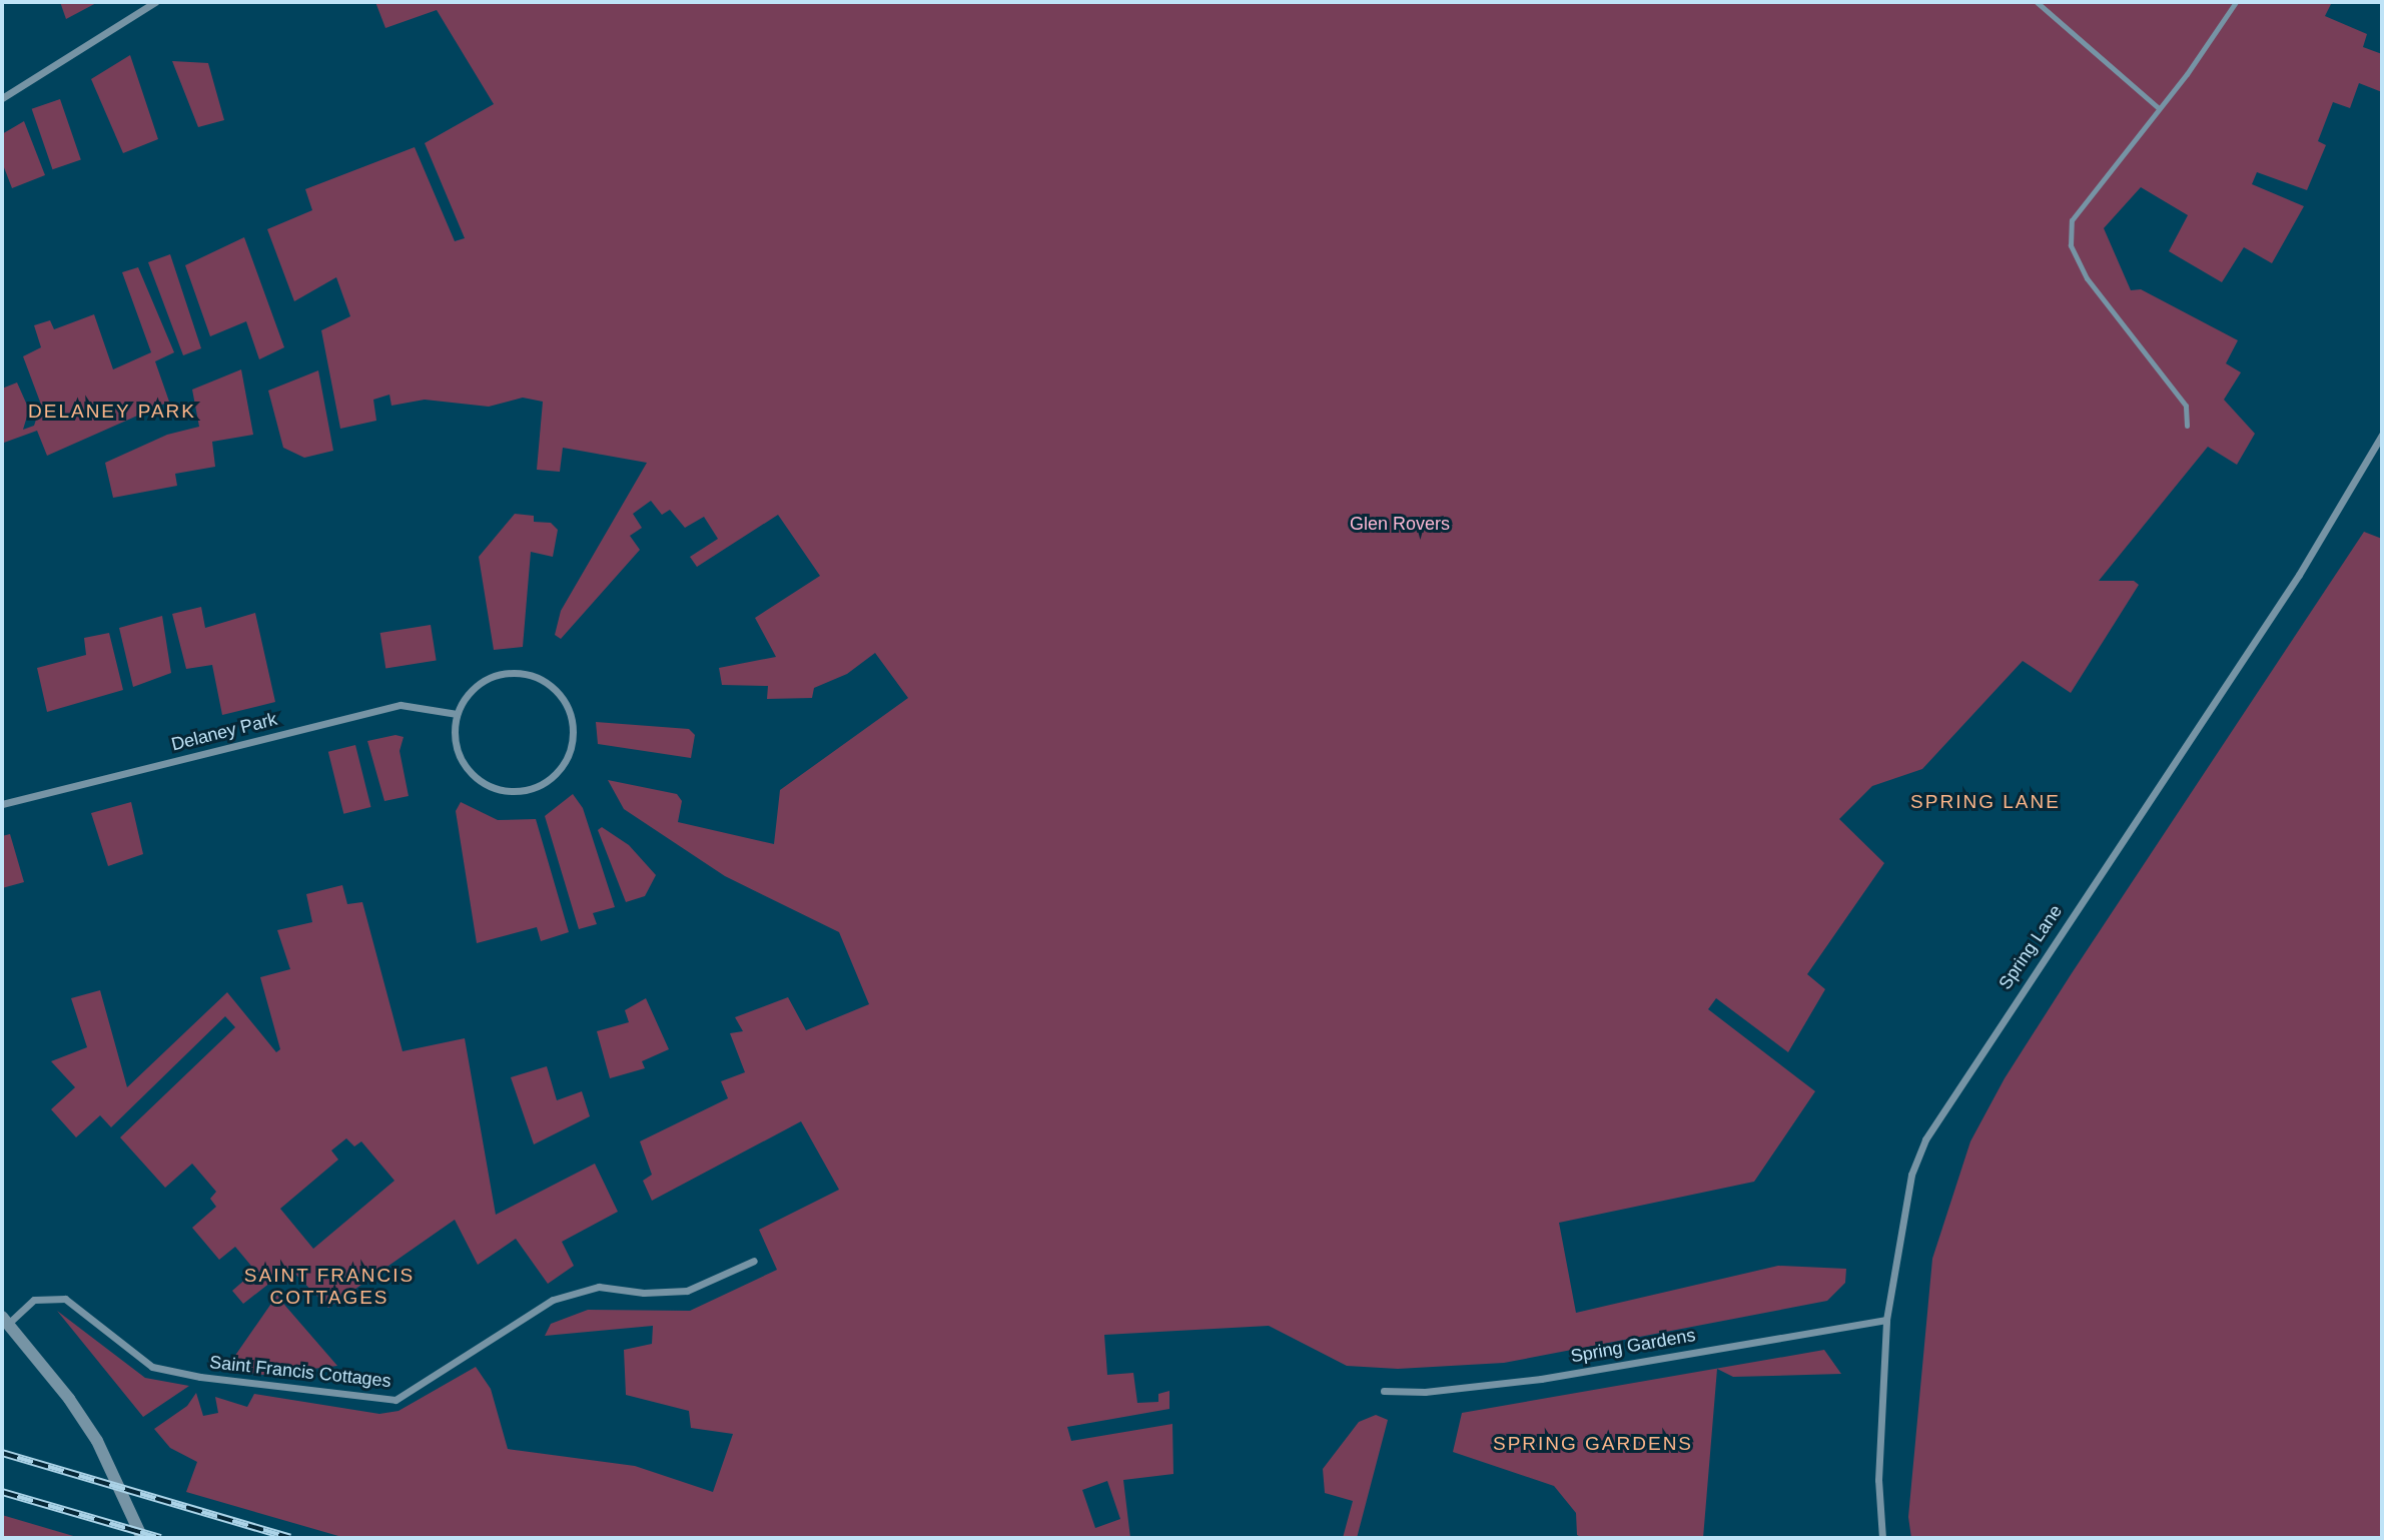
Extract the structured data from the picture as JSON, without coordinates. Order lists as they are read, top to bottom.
{
  "streets": {
    "street": [
      "Delaney Park",
      "Spring Lane",
      "Spring Gardens",
      "Saint Francis Cottages"
    ]
  },
  "crossings": [
    ["Spring Lane", "Spring Gardens"]
  ],
  "districts": [
    "DELANEY PARK",
    "SPRING LANE",
    "SAINT FRANCIS COTTAGES",
    "SPRING GARDENS"
  ],
  "parks": ["Glen Rovers"]
}
